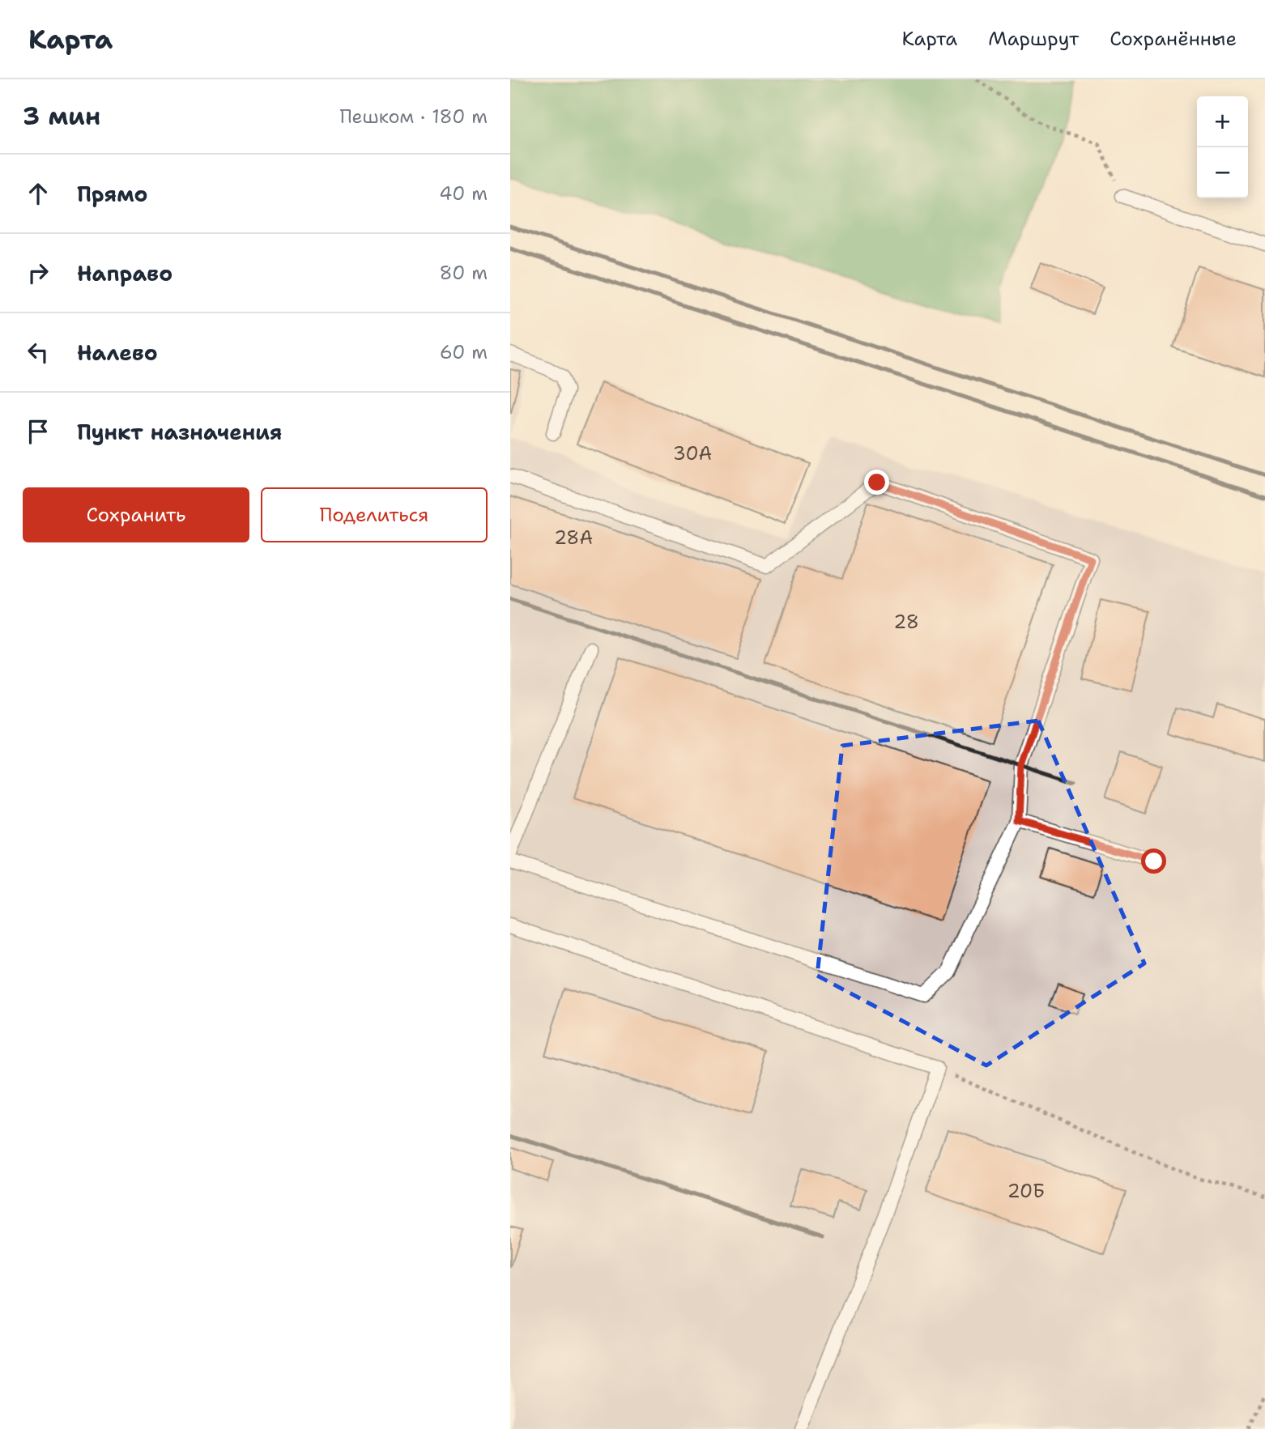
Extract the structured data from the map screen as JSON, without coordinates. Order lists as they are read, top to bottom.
{
  "house_numbers": [
    "30А",
    "28А",
    "28",
    "20Б"
  ],
  "page": {
    "header": "Карта",
    "nav": ["Карта", "Маршрут", "Сохранённые"],
    "heading": ["3 мин", "Пешком · 180 m"],
    "map_buttons": ["+", "−"],
    "list": [
      ["Прямо", "40 m"],
      ["Направо", "80 m"],
      ["Налево", "60 m"],
      "Пункт назначения"
    ],
    "buttons": ["Сохранить", "Поделиться"]
  }
}
